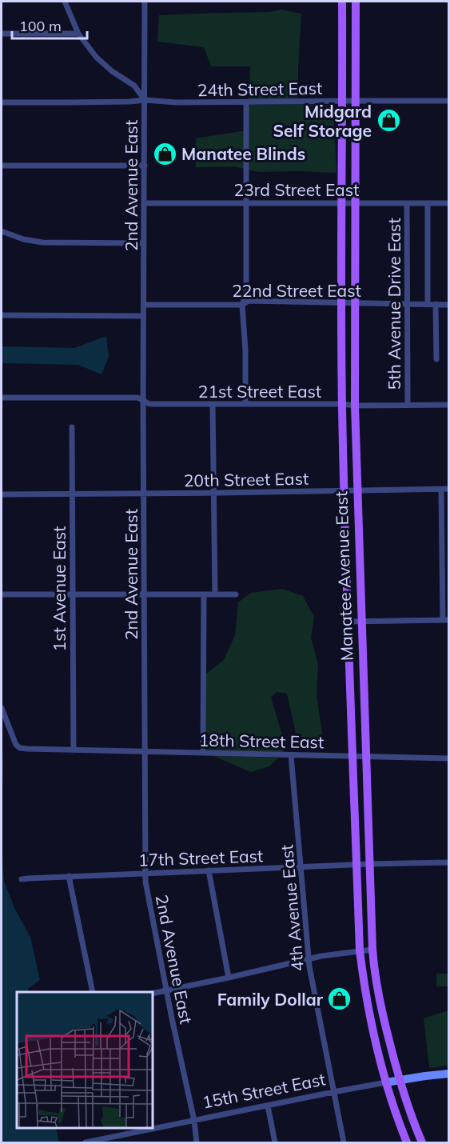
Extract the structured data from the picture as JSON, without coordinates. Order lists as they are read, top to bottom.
{
  "streets": {
    "main road": ["Manatee Avenue East", "15th Street East"],
    "street": [
      "24th Street East",
      "2nd Avenue East",
      "23rd Street East",
      "22nd Street East",
      "5th Avenue Drive East",
      "21st Street East",
      "20th Street East",
      "1st Avenue East",
      "18th Street East",
      "17th Street East",
      "4th Avenue East"
    ]
  },
  "crossings": [
    ["24th Street East", "2nd Avenue East"],
    ["24th Street East", "Manatee Avenue East"],
    ["2nd Avenue East", "23rd Street East"],
    ["2nd Avenue East", "22nd Street East"],
    ["2nd Avenue East", "21st Street East"],
    ["2nd Avenue East", "20th Street East"],
    ["2nd Avenue East", "18th Street East"],
    ["2nd Avenue East", "17th Street East"],
    ["2nd Avenue East", "15th Street East"],
    ["23rd Street East", "5th Avenue Drive East"],
    ["23rd Street East", "Manatee Avenue East"],
    ["22nd Street East", "5th Avenue Drive East"],
    ["22nd Street East", "Manatee Avenue East"],
    ["5th Avenue Drive East", "21st Street East"],
    ["21st Street East", "Manatee Avenue East"],
    ["20th Street East", "Manatee Avenue East"],
    ["20th Street East", "1st Avenue East"],
    ["Manatee Avenue East", "18th Street East"],
    ["Manatee Avenue East", "17th Street East"],
    ["Manatee Avenue East", "15th Street East"],
    ["1st Avenue East", "18th Street East"],
    ["18th Street East", "4th Avenue East"],
    ["17th Street East", "4th Avenue East"],
    ["4th Avenue East", "15th Street East"]
  ],
  "places": {
    "shop": ["Midgard Self Storage", "Manatee Blinds", "Family Dollar"]
  },
  "scale_bar": "100 m"
}
